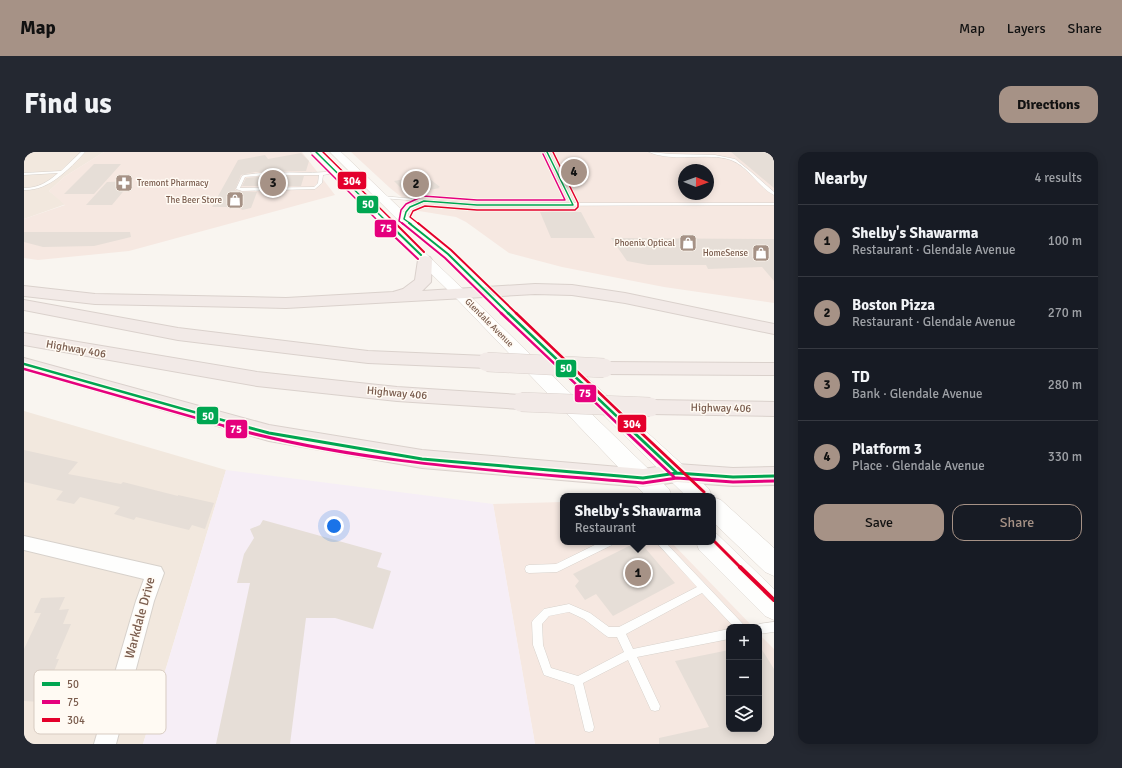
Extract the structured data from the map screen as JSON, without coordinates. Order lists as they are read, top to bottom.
{
  "streets": {
    "highway": ["Highway 406"],
    "main road": ["Glendale Avenue"],
    "street": ["Warkdale Drive"]
  },
  "places": {
    "pharmacy": ["Tremont Pharmacy"],
    "shop": ["The Beer Store", "Phoenix Optical", "HomeSense"]
  },
  "lines": ["transit line 50", "transit line 304", "transit line 75"],
  "legend": ["50", "75", "304"],
  "north": "right",
  "page": {
    "header": "Map",
    "nav": ["Map", "Layers", "Share"],
    "buttons": [
      "Directions",
      ["Save", "Share"]
    ],
    "title": "Find us",
    "heading": ["Nearby", "4 results"],
    "pins": [
      "4",
      "3",
      "2",
      "1"
    ],
    "list": [
      {
        "mark": "1",
        "name": "Shelby's Shawarma",
        "note": "Restaurant · Glendale Avenue",
        "value": "100 m"
      },
      {
        "mark": "2",
        "name": "Boston Pizza",
        "note": "Restaurant · Glendale Avenue",
        "value": "270 m"
      },
      {
        "mark": "3",
        "name": "TD",
        "note": "Bank · Glendale Avenue",
        "value": "280 m"
      },
      {
        "mark": "4",
        "name": "Platform 3",
        "note": "Place · Glendale Avenue",
        "value": "330 m"
      }
    ],
    "popup": ["Shelby's Shawarma", "Restaurant"],
    "map_buttons": ["+", "−"]
  }
}
